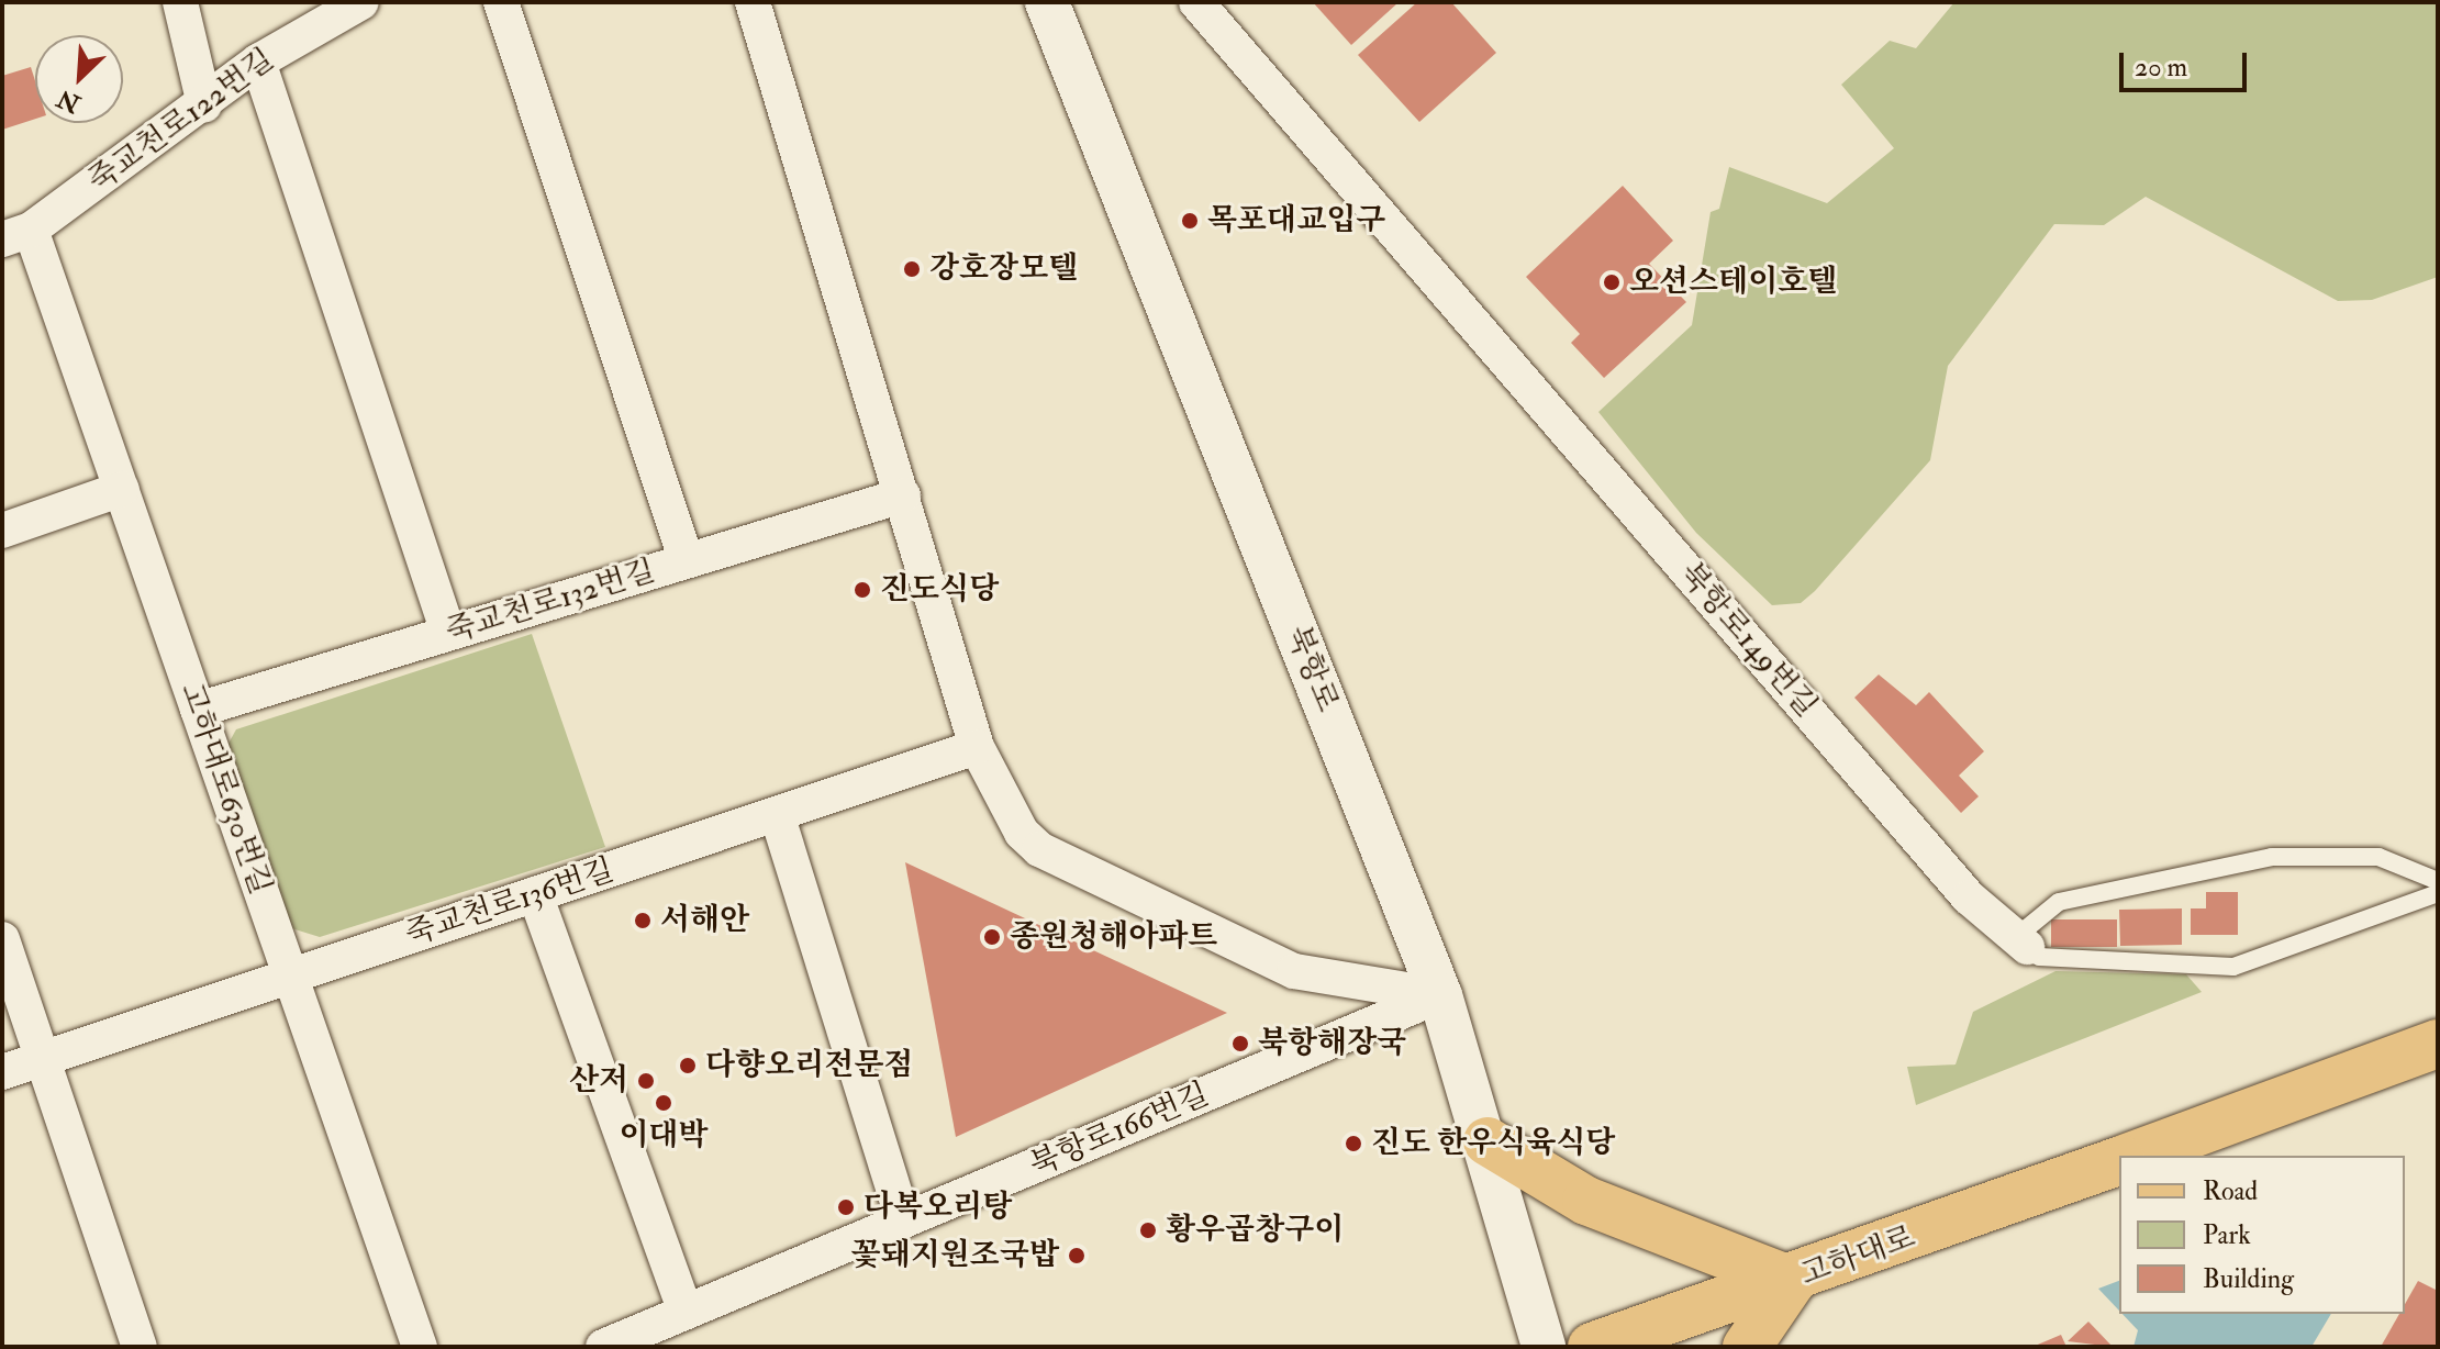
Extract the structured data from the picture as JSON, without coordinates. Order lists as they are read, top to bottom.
{
  "streets": {
    "main road": ["고하대로"],
    "street": [
      "죽교천로122번길",
      "죽교천로132번길",
      "북항로149번길",
      "북항로",
      "고하대로630번길",
      "죽교천로136번길",
      "북항로166번길"
    ]
  },
  "crossings": [
    ["죽교천로122번길", "고하대로630번길"],
    ["죽교천로132번길", "고하대로630번길"],
    ["북항로", "북항로166번길"],
    ["고하대로630번길", "죽교천로136번길"]
  ],
  "places": [
    "목포대교입구",
    "강호장모텔",
    "오션스테이호텔",
    "진도식당",
    "서해안",
    "종원청해아파트",
    "북항해장국",
    "다향오리전문점",
    "산저",
    "이대박",
    "진도 한우식육식당",
    "다복오리탕",
    "황우곱창구이",
    "꽃돼지원조국밥"
  ],
  "legend": ["Road", "Park", "Building"],
  "scale_bar": "20 m",
  "north": "bottom left"
}
